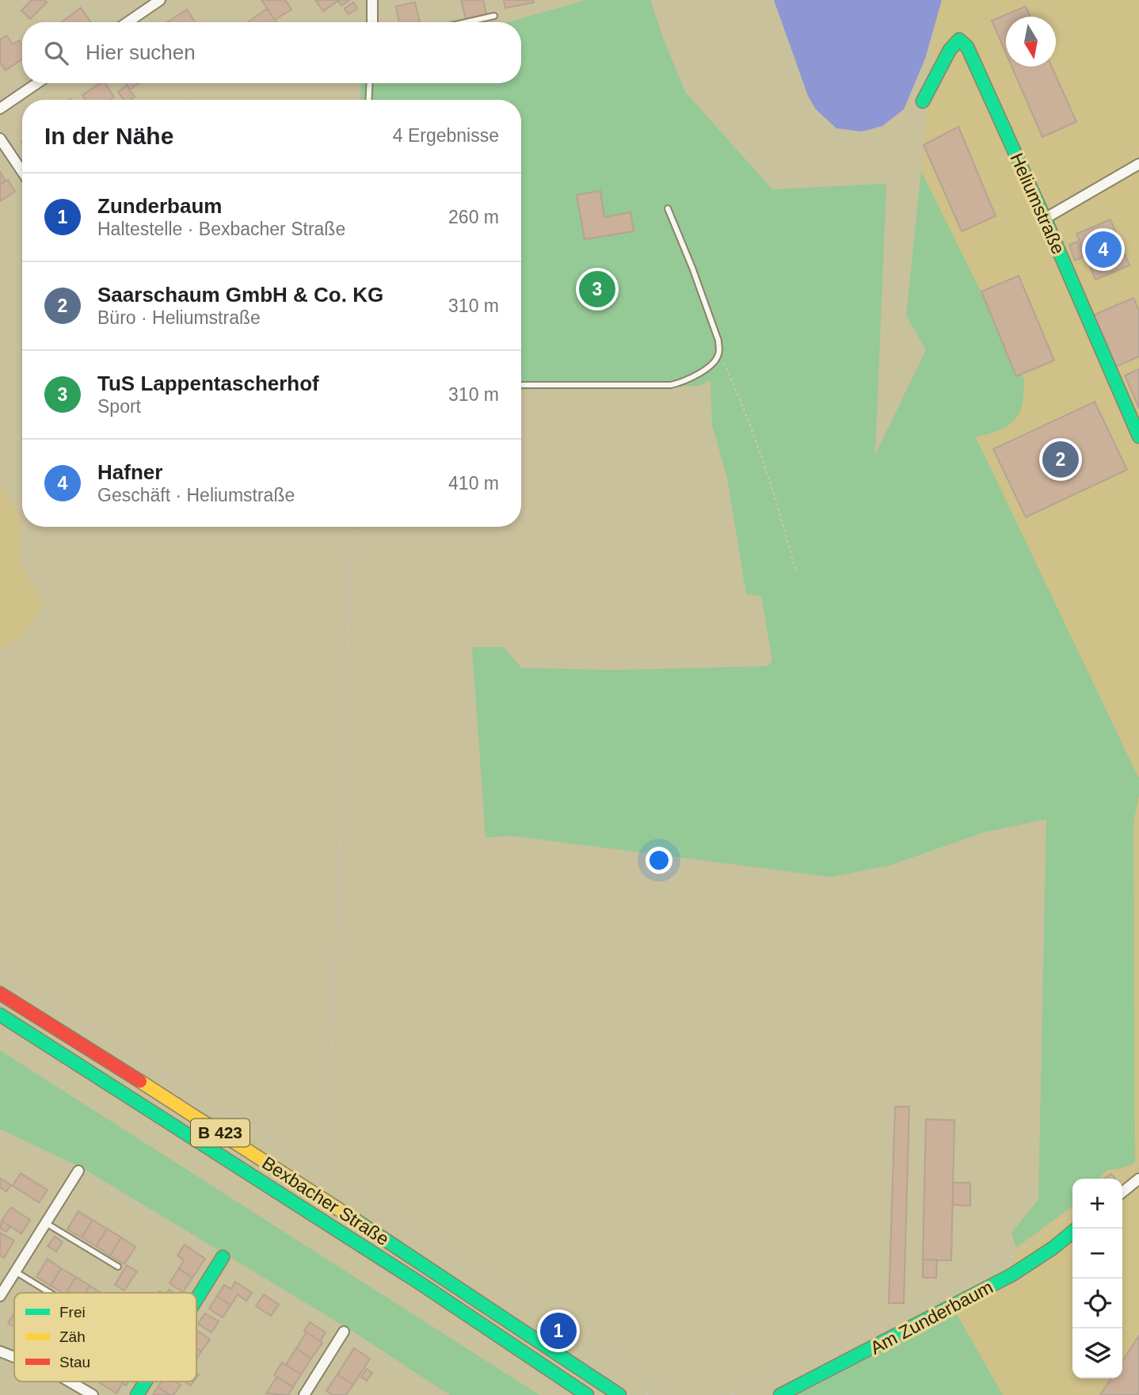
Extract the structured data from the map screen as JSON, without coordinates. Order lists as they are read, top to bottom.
{
  "streets": {
    "main road": [
      "Heliumstraße",
      "B 423",
      "Bexbacher Straße",
      "Am Zunderbaum"
    ]
  },
  "legend": ["Frei", "Zäh", "Stau"],
  "north": "bottom",
  "page": {
    "search": "Hier suchen",
    "heading": ["In der Nähe", "4 Ergebnisse"],
    "list": [
      {
        "mark": "1",
        "name": "Zunderbaum",
        "note": "Haltestelle · Bexbacher Straße",
        "value": "260 m"
      },
      {
        "mark": "2",
        "name": "Saarschaum GmbH & Co. KG",
        "note": "Büro · Heliumstraße",
        "value": "310 m"
      },
      {
        "mark": "3",
        "name": "TuS Lappentascherhof",
        "note": "Sport",
        "value": "310 m"
      },
      {
        "mark": "4",
        "name": "Hafner",
        "note": "Geschäft · Heliumstraße",
        "value": "410 m"
      }
    ],
    "pins": [
      "4",
      "3",
      "2",
      "1"
    ],
    "map_buttons": ["+", "−"]
  }
}
